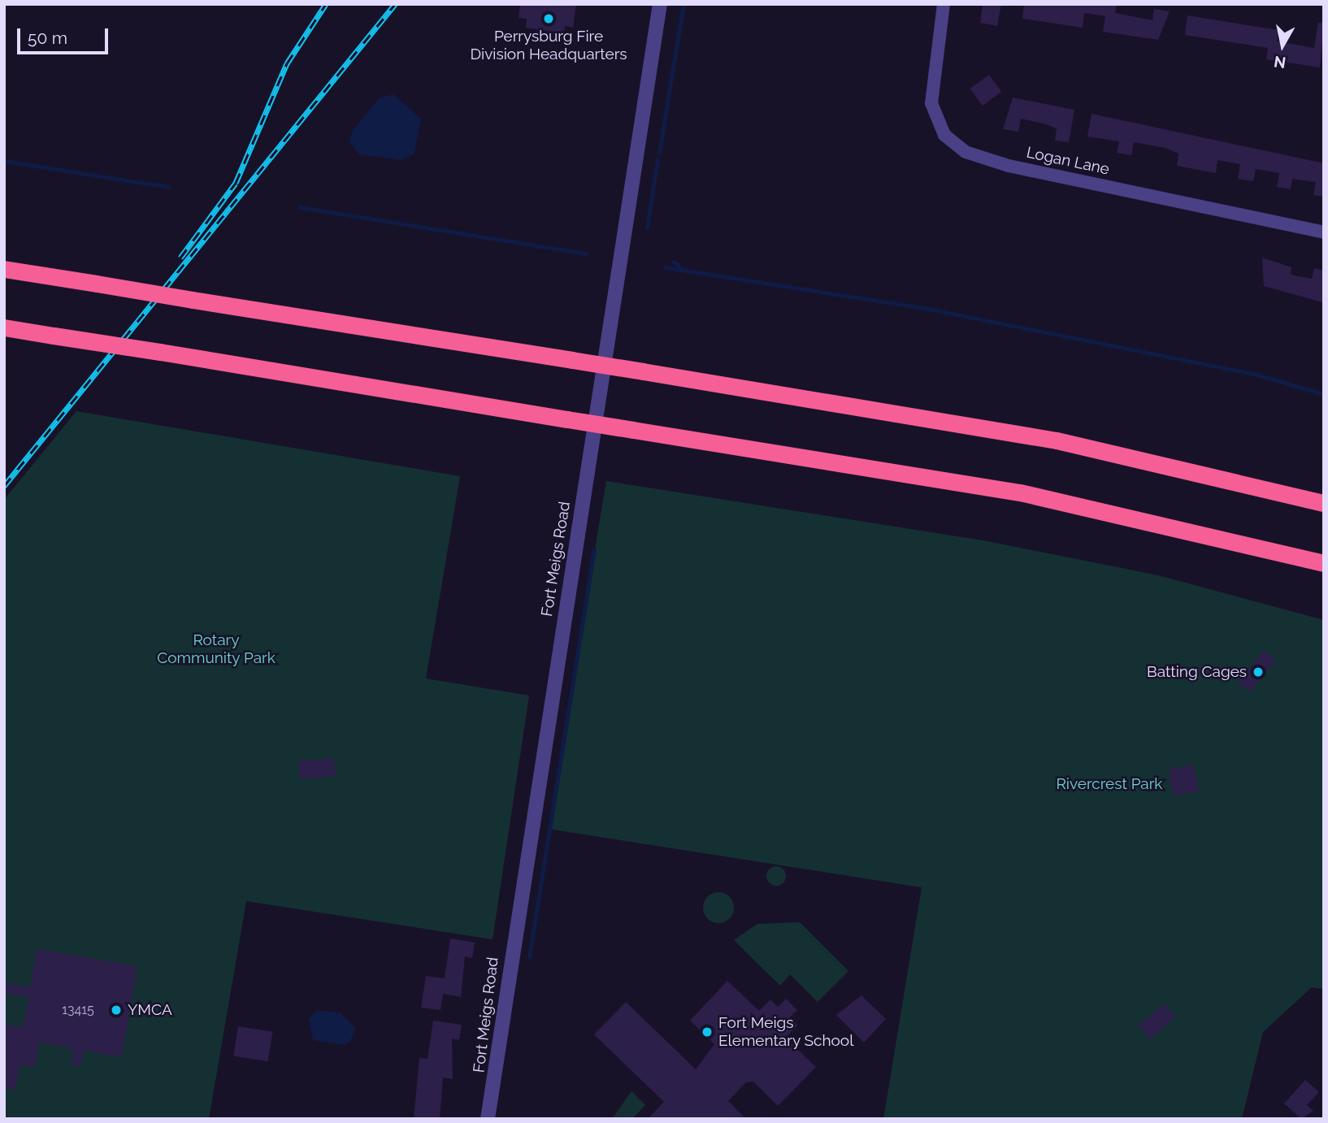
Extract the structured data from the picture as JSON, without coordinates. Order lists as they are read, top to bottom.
{
  "streets": {
    "street": ["Logan Lane", "Fort Meigs Road"]
  },
  "parks": ["Rotary Community Park", "Rivercrest Park"],
  "places": [
    "Perrysburg Fire Division Headquarters",
    "Batting Cages",
    "YMCA",
    "Fort Meigs Elementary School"
  ],
  "house_numbers": ["13415"],
  "scale_bar": "50 m",
  "north": "bottom"
}
